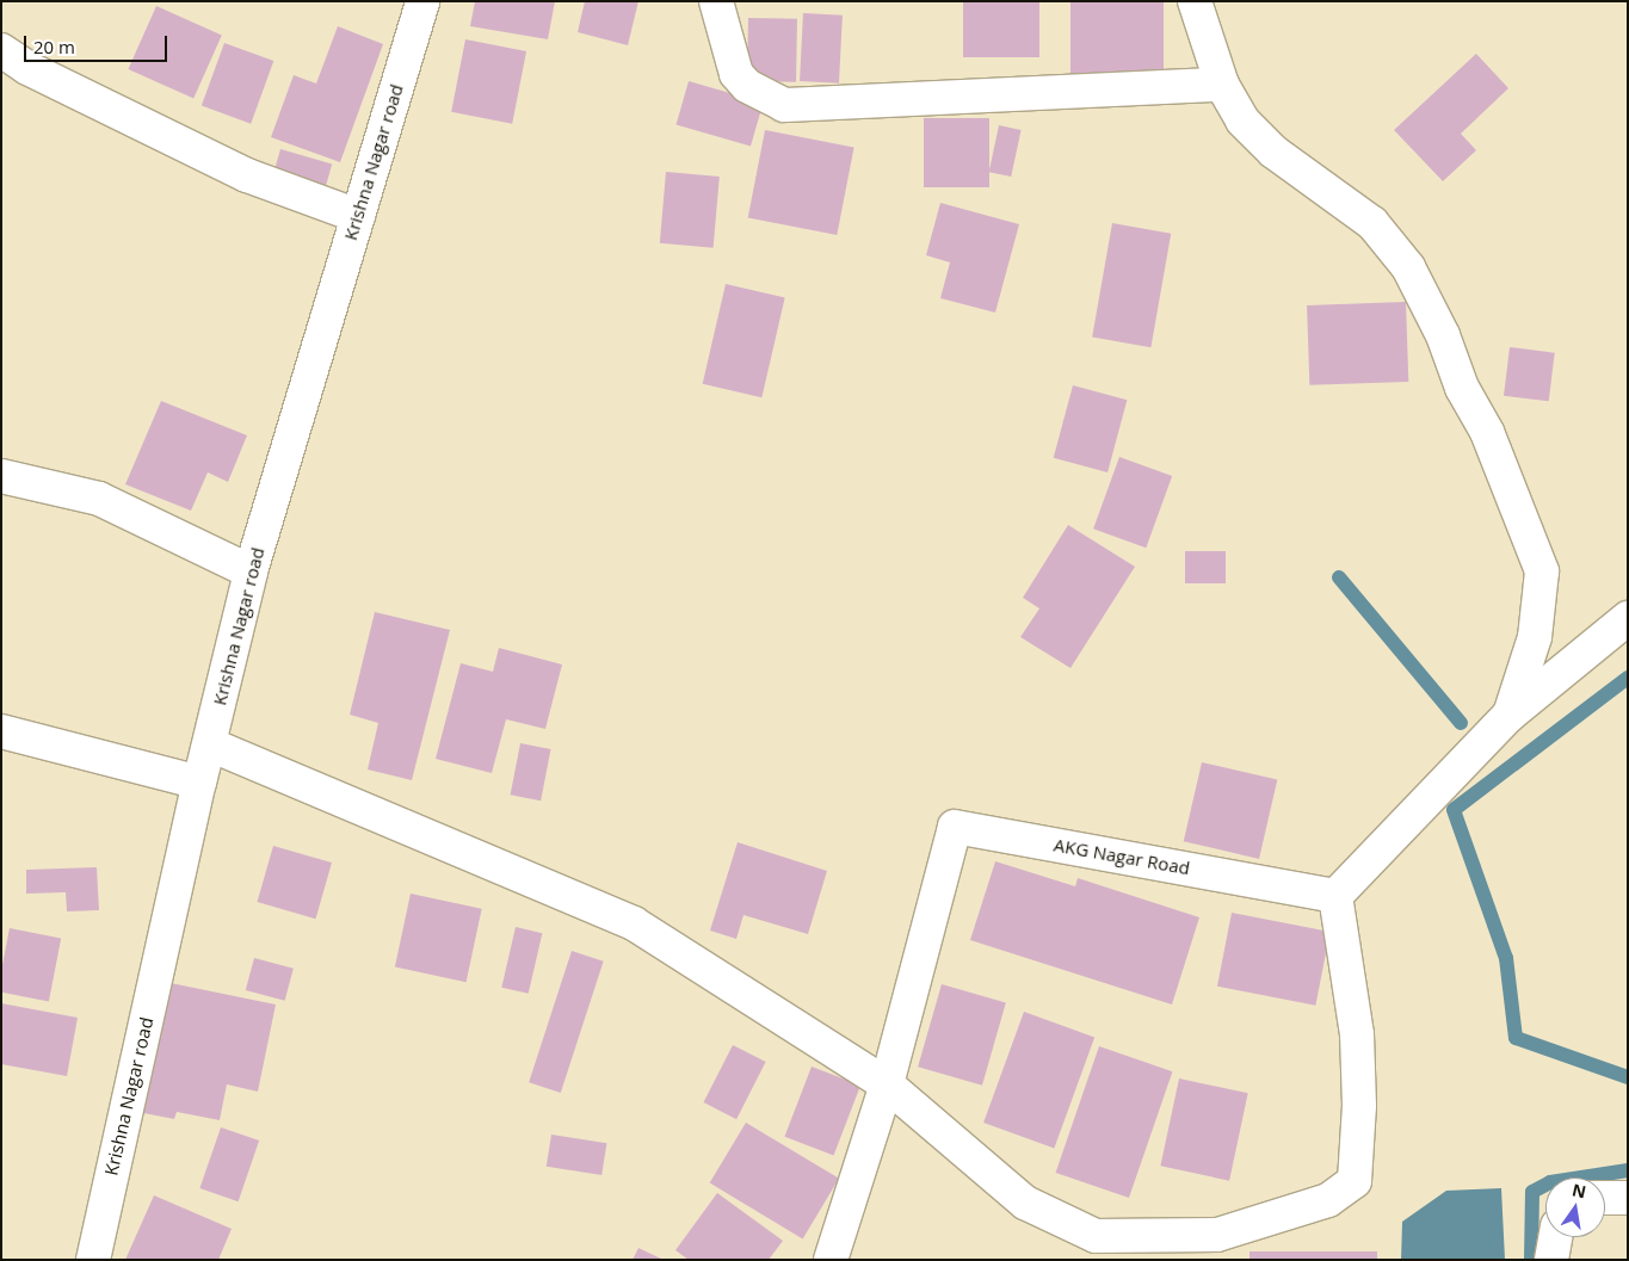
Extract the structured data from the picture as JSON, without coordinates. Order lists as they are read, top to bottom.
{
  "streets": {
    "street": ["Krishna Nagar road", "AKG Nagar Road"]
  },
  "scale_bar": "20 m",
  "north": "top"
}
